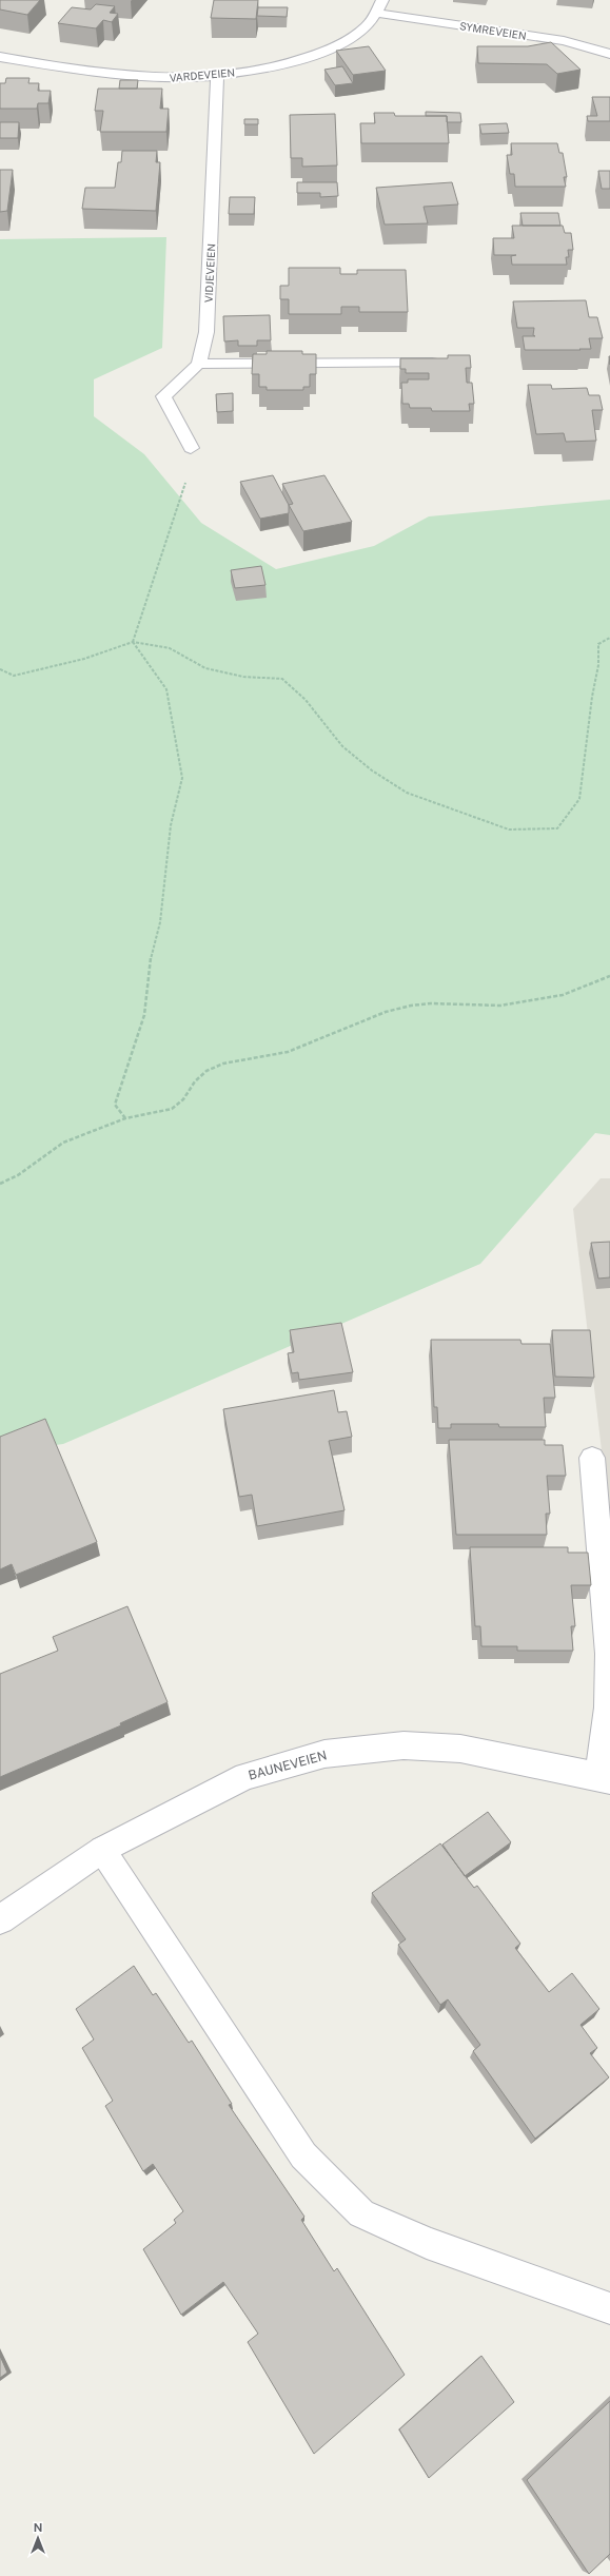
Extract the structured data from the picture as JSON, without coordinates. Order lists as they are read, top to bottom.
{
  "streets": {
    "street": [
      "SYMREVEIEN",
      "VARDEVEIEN",
      "VIDJEVEIEN",
      "BAUNEVEIEN"
    ]
  },
  "crossings": [
    ["SYMREVEIEN", "VARDEVEIEN"],
    ["VARDEVEIEN", "VIDJEVEIEN"]
  ],
  "north": "top"
}
